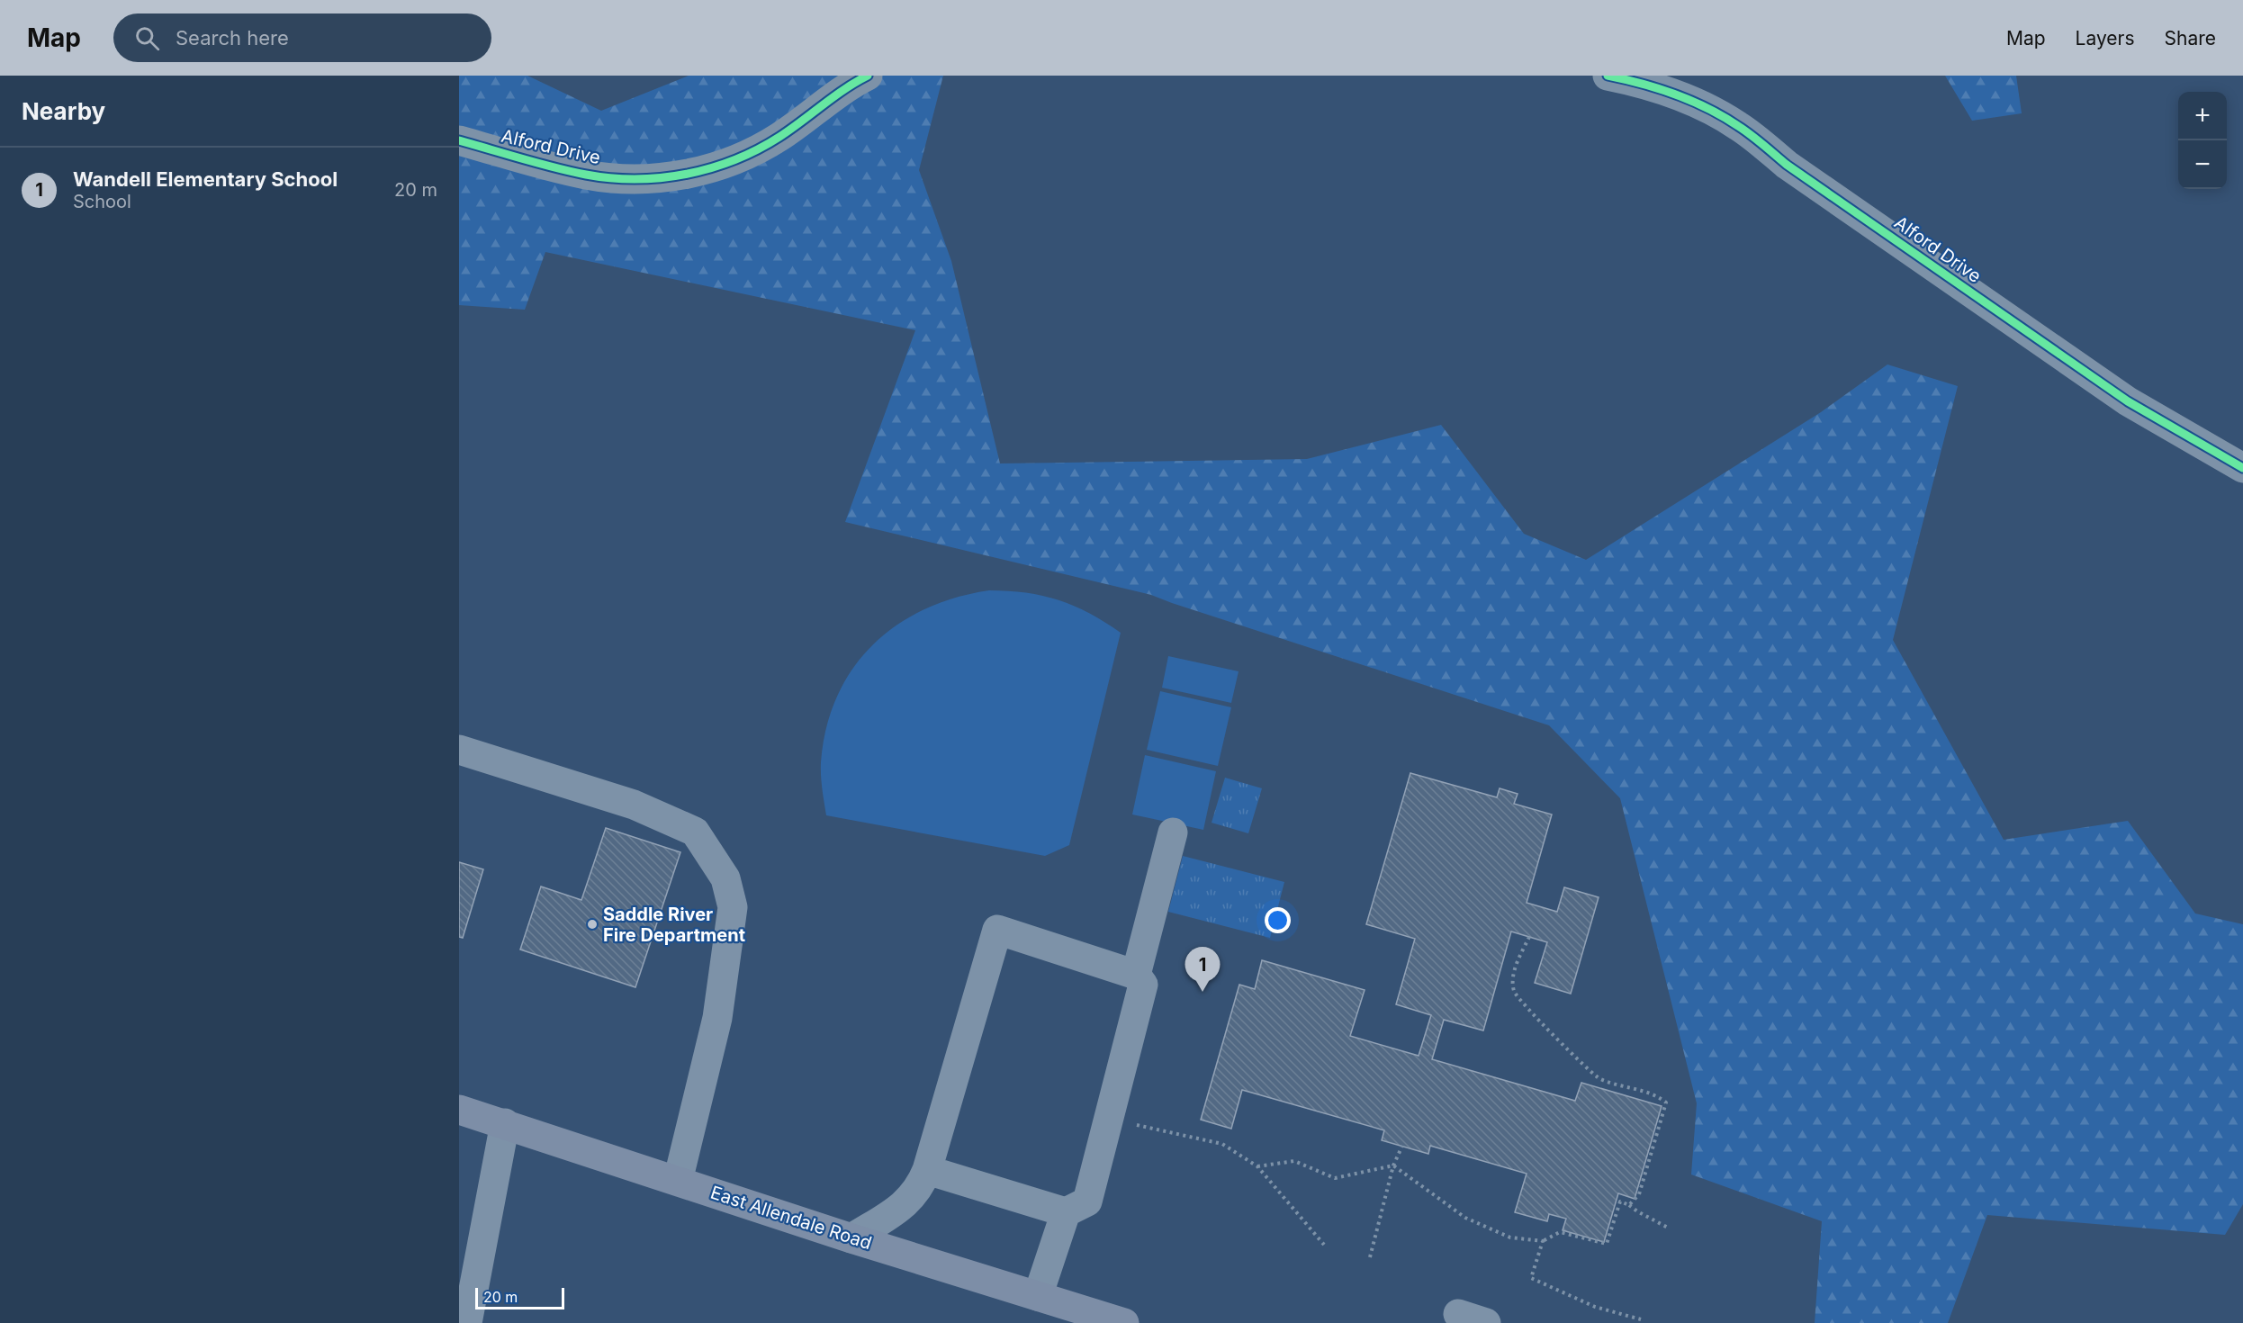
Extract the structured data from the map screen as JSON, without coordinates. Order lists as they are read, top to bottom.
{
  "streets": {
    "main road": ["East Allendale Road"],
    "street": ["Alford Drive"]
  },
  "places": ["Saddle River Fire Department"],
  "scale_bar": "20 m",
  "page": {
    "header": "Map",
    "search": "Search here",
    "nav": ["Map", "Layers", "Share"],
    "heading": "Nearby",
    "map_buttons": ["+", "−"],
    "list": [
      {
        "mark": "1",
        "name": "Wandell Elementary School",
        "note": "School",
        "value": "20 m"
      }
    ],
    "pins": "1",
    "scale": "20 m"
  }
}
